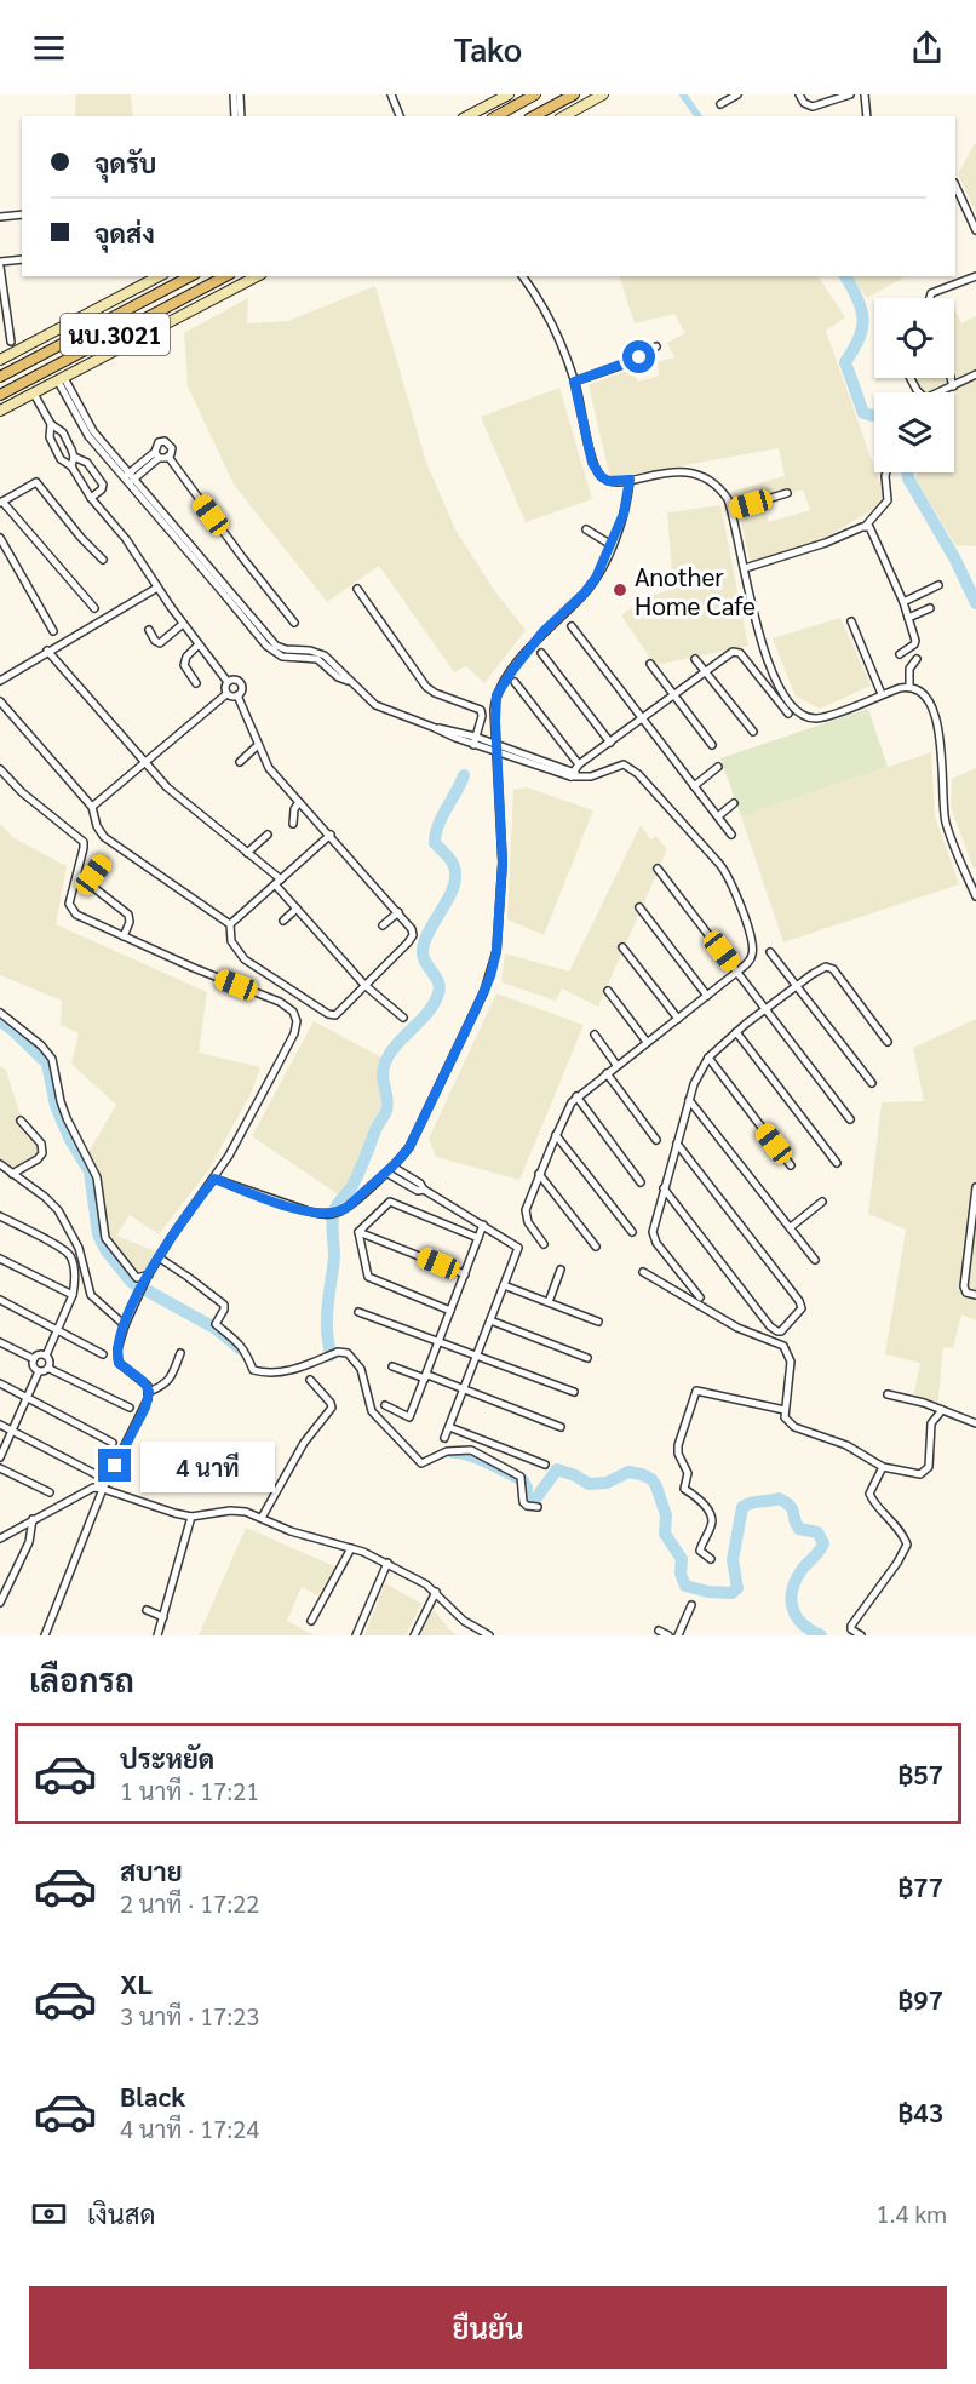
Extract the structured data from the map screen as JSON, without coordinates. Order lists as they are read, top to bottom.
{
  "streets": {
    "main road": ["นบ.3021"]
  },
  "places": ["Another Home Cafe"],
  "page": {
    "header": "Tako",
    "banner": ["จุดรับ", "จุดส่ง"],
    "bubble": "4 นาที",
    "heading": "เลือกรถ",
    "list": [
      {
        "name": "ประหยัด",
        "note": "1 นาที · 17:21",
        "value": "฿57"
      },
      {
        "name": "สบาย",
        "note": "2 นาที · 17:22",
        "value": "฿77"
      },
      {
        "name": "XL",
        "note": "3 นาที · 17:23",
        "value": "฿97"
      },
      {
        "name": "Black",
        "note": "4 นาที · 17:24",
        "value": "฿43"
      }
    ],
    "pay": ["เงินสด", "1.4 km"],
    "buttons": "ยืนยัน"
  }
}
